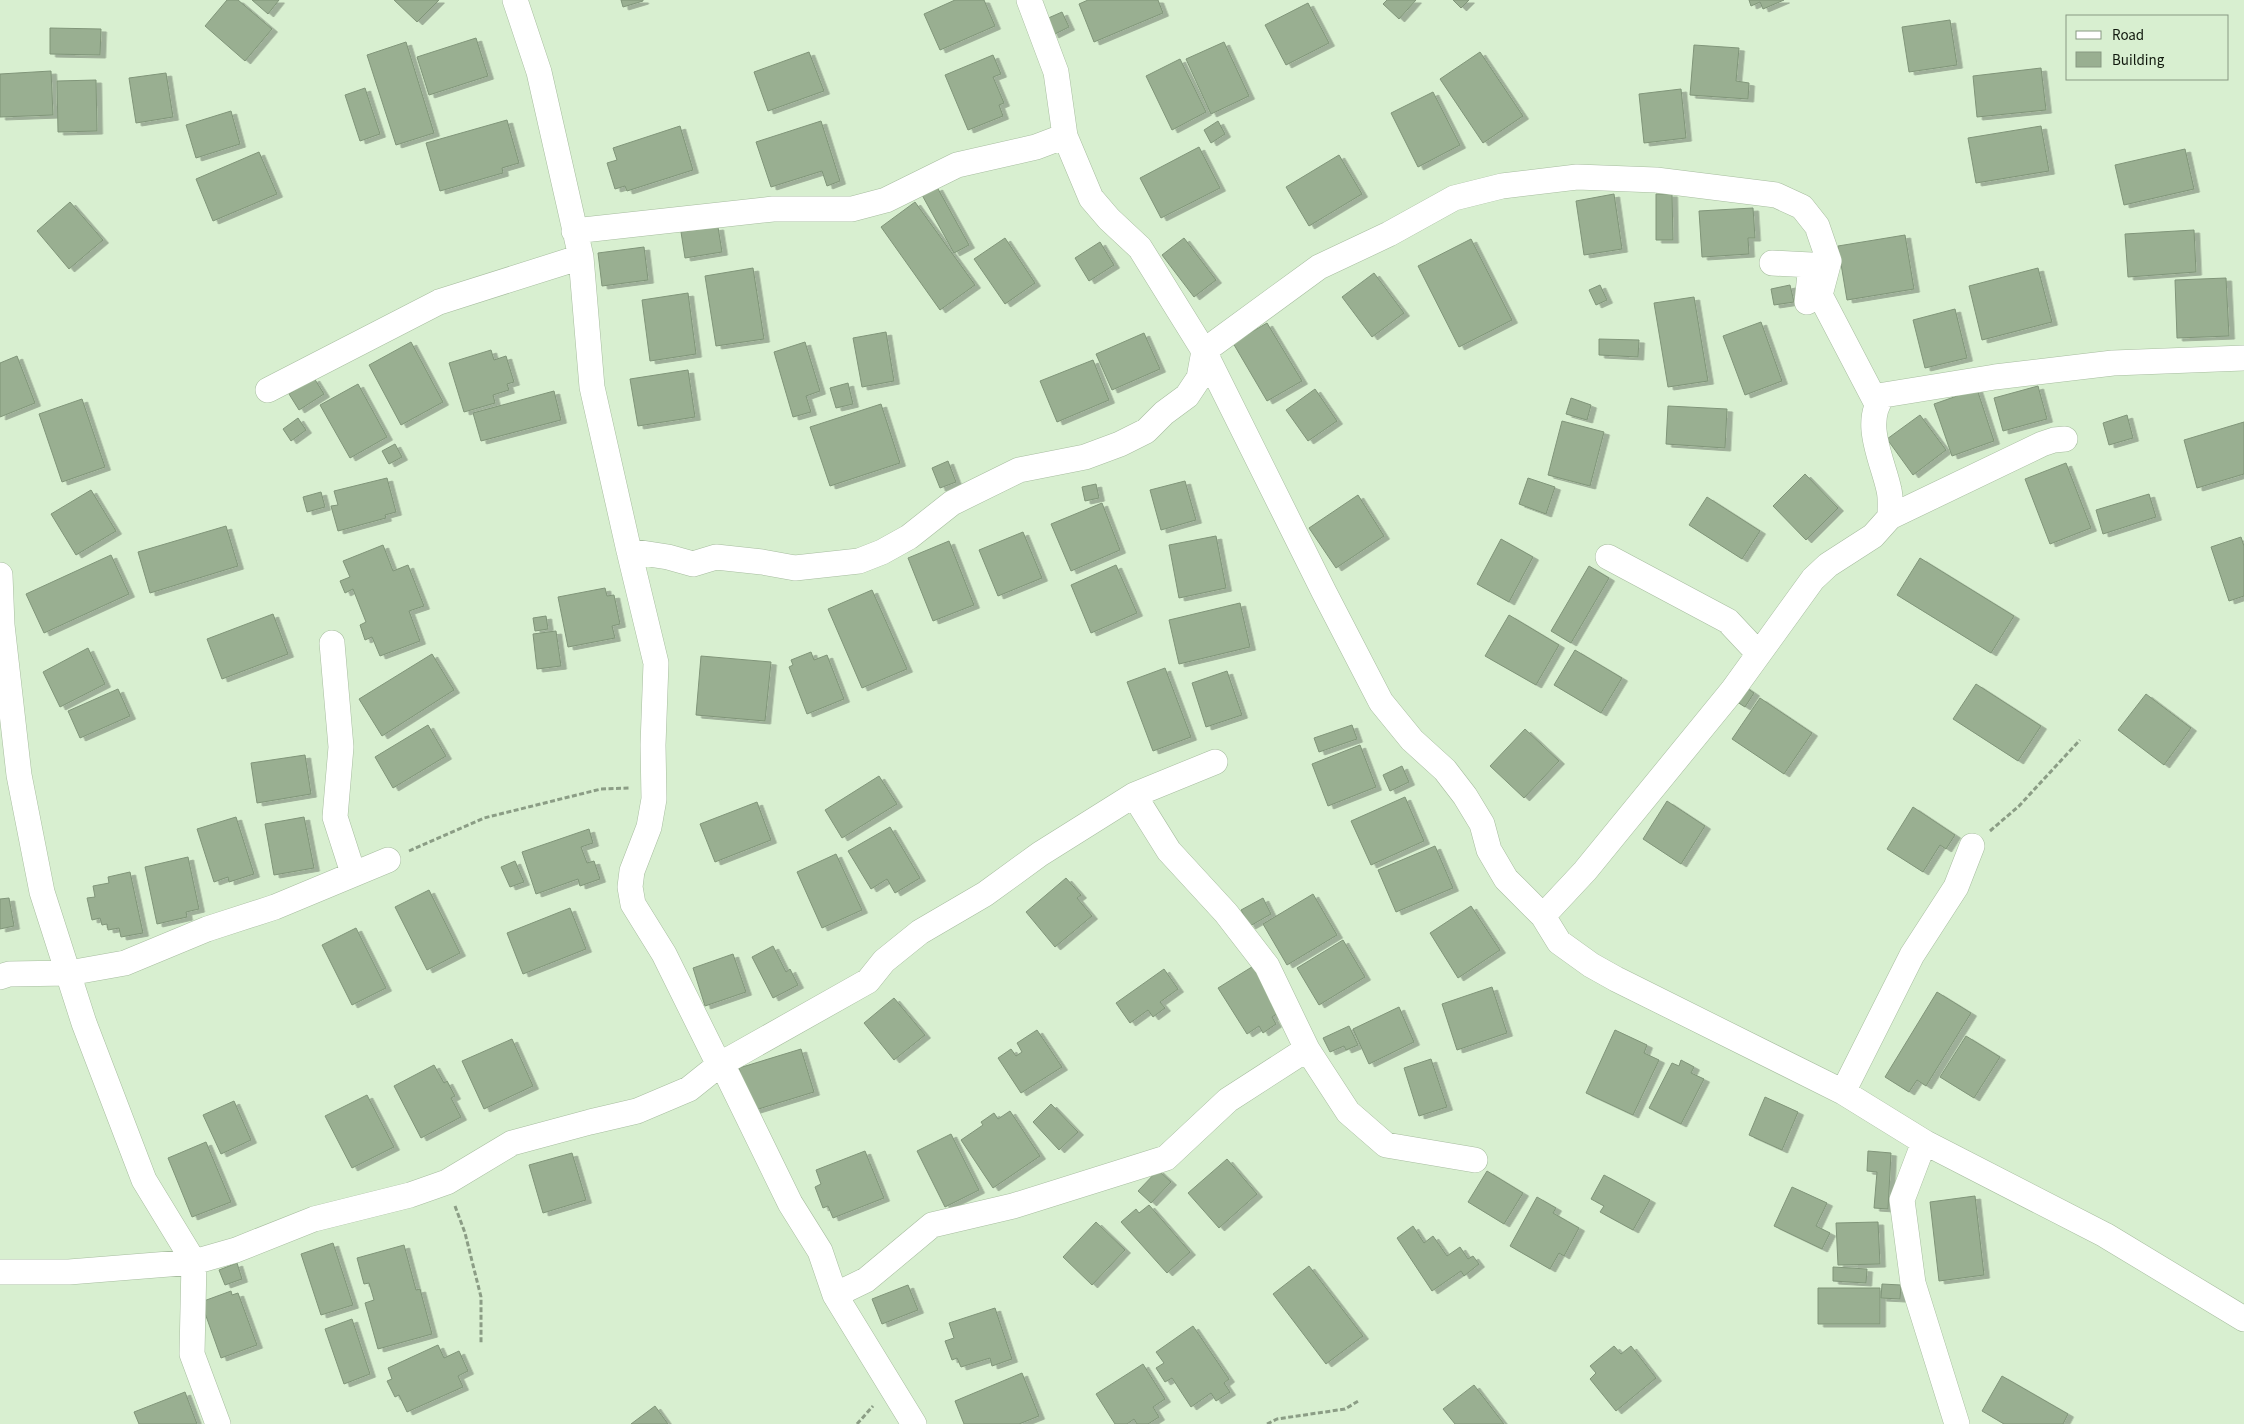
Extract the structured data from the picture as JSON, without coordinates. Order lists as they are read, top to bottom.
{
  "legend": ["Road", "Building"]
}
